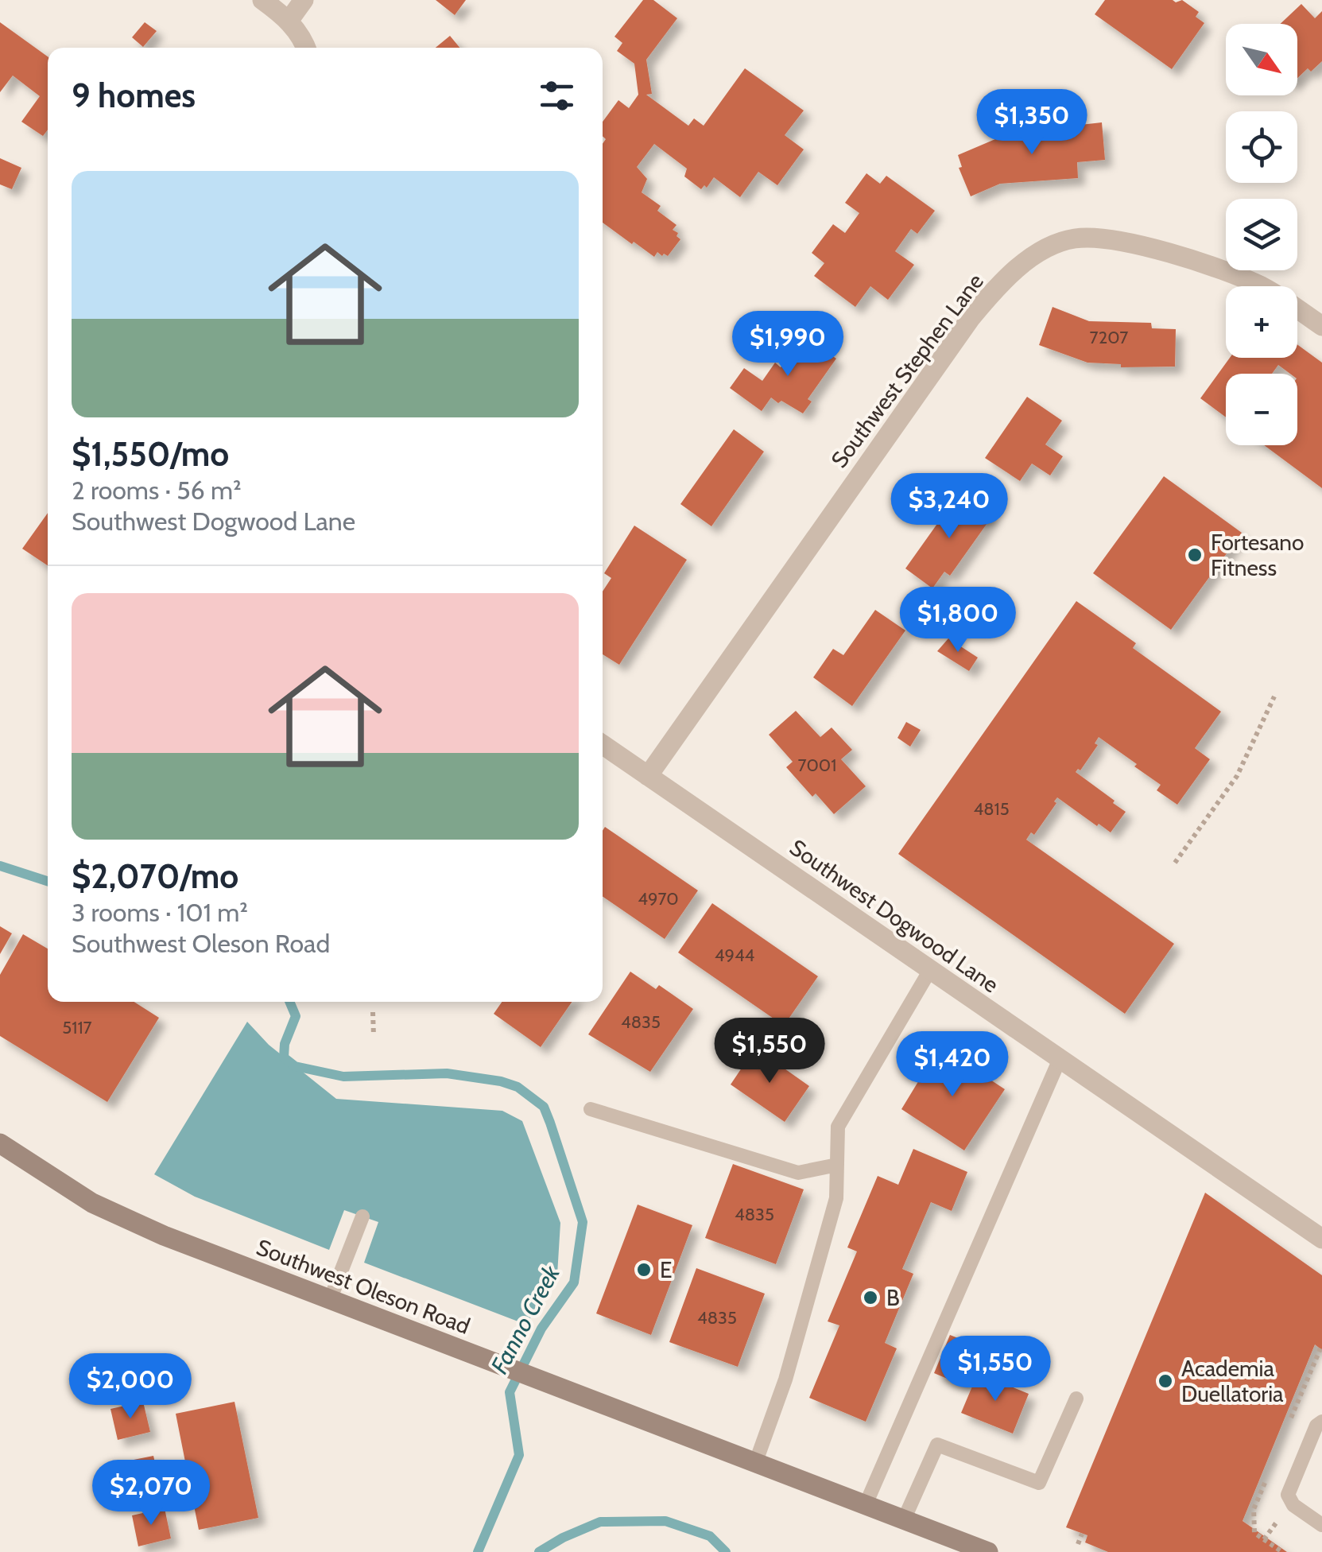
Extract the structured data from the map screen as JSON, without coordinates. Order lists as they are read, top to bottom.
{
  "streets": {
    "main road": ["Southwest Oleson Road"],
    "street": ["Southwest Stephen Lane", "Southwest Dogwood Lane"]
  },
  "crossings": [
    ["Southwest Stephen Lane", "Southwest Dogwood Lane"]
  ],
  "water": ["Fanno Creek"],
  "places": [
    "Fortesano Fitness",
    "E",
    "B",
    "Academia Duellatoria"
  ],
  "house_numbers": [
    "7207",
    "7001",
    "4815",
    "4970",
    "4944",
    "4835",
    "5117",
    "4835",
    "4835"
  ],
  "north": "bottom right",
  "page": {
    "map_buttons": ["+", "−"],
    "heading": "9 homes",
    "price": [
      "$1,350",
      "$1,990",
      "$3,240",
      "$1,800",
      "$1,550",
      "$1,420",
      "$1,550",
      "$2,000",
      "$2,070"
    ],
    "list": [
      {
        "name": "$1,550/mo",
        "note": "2 rooms · 56 m² · Southwest Dogwood Lane"
      },
      {
        "name": "$2,070/mo",
        "note": "3 rooms · 101 m² · Southwest Oleson Road"
      }
    ]
  }
}
